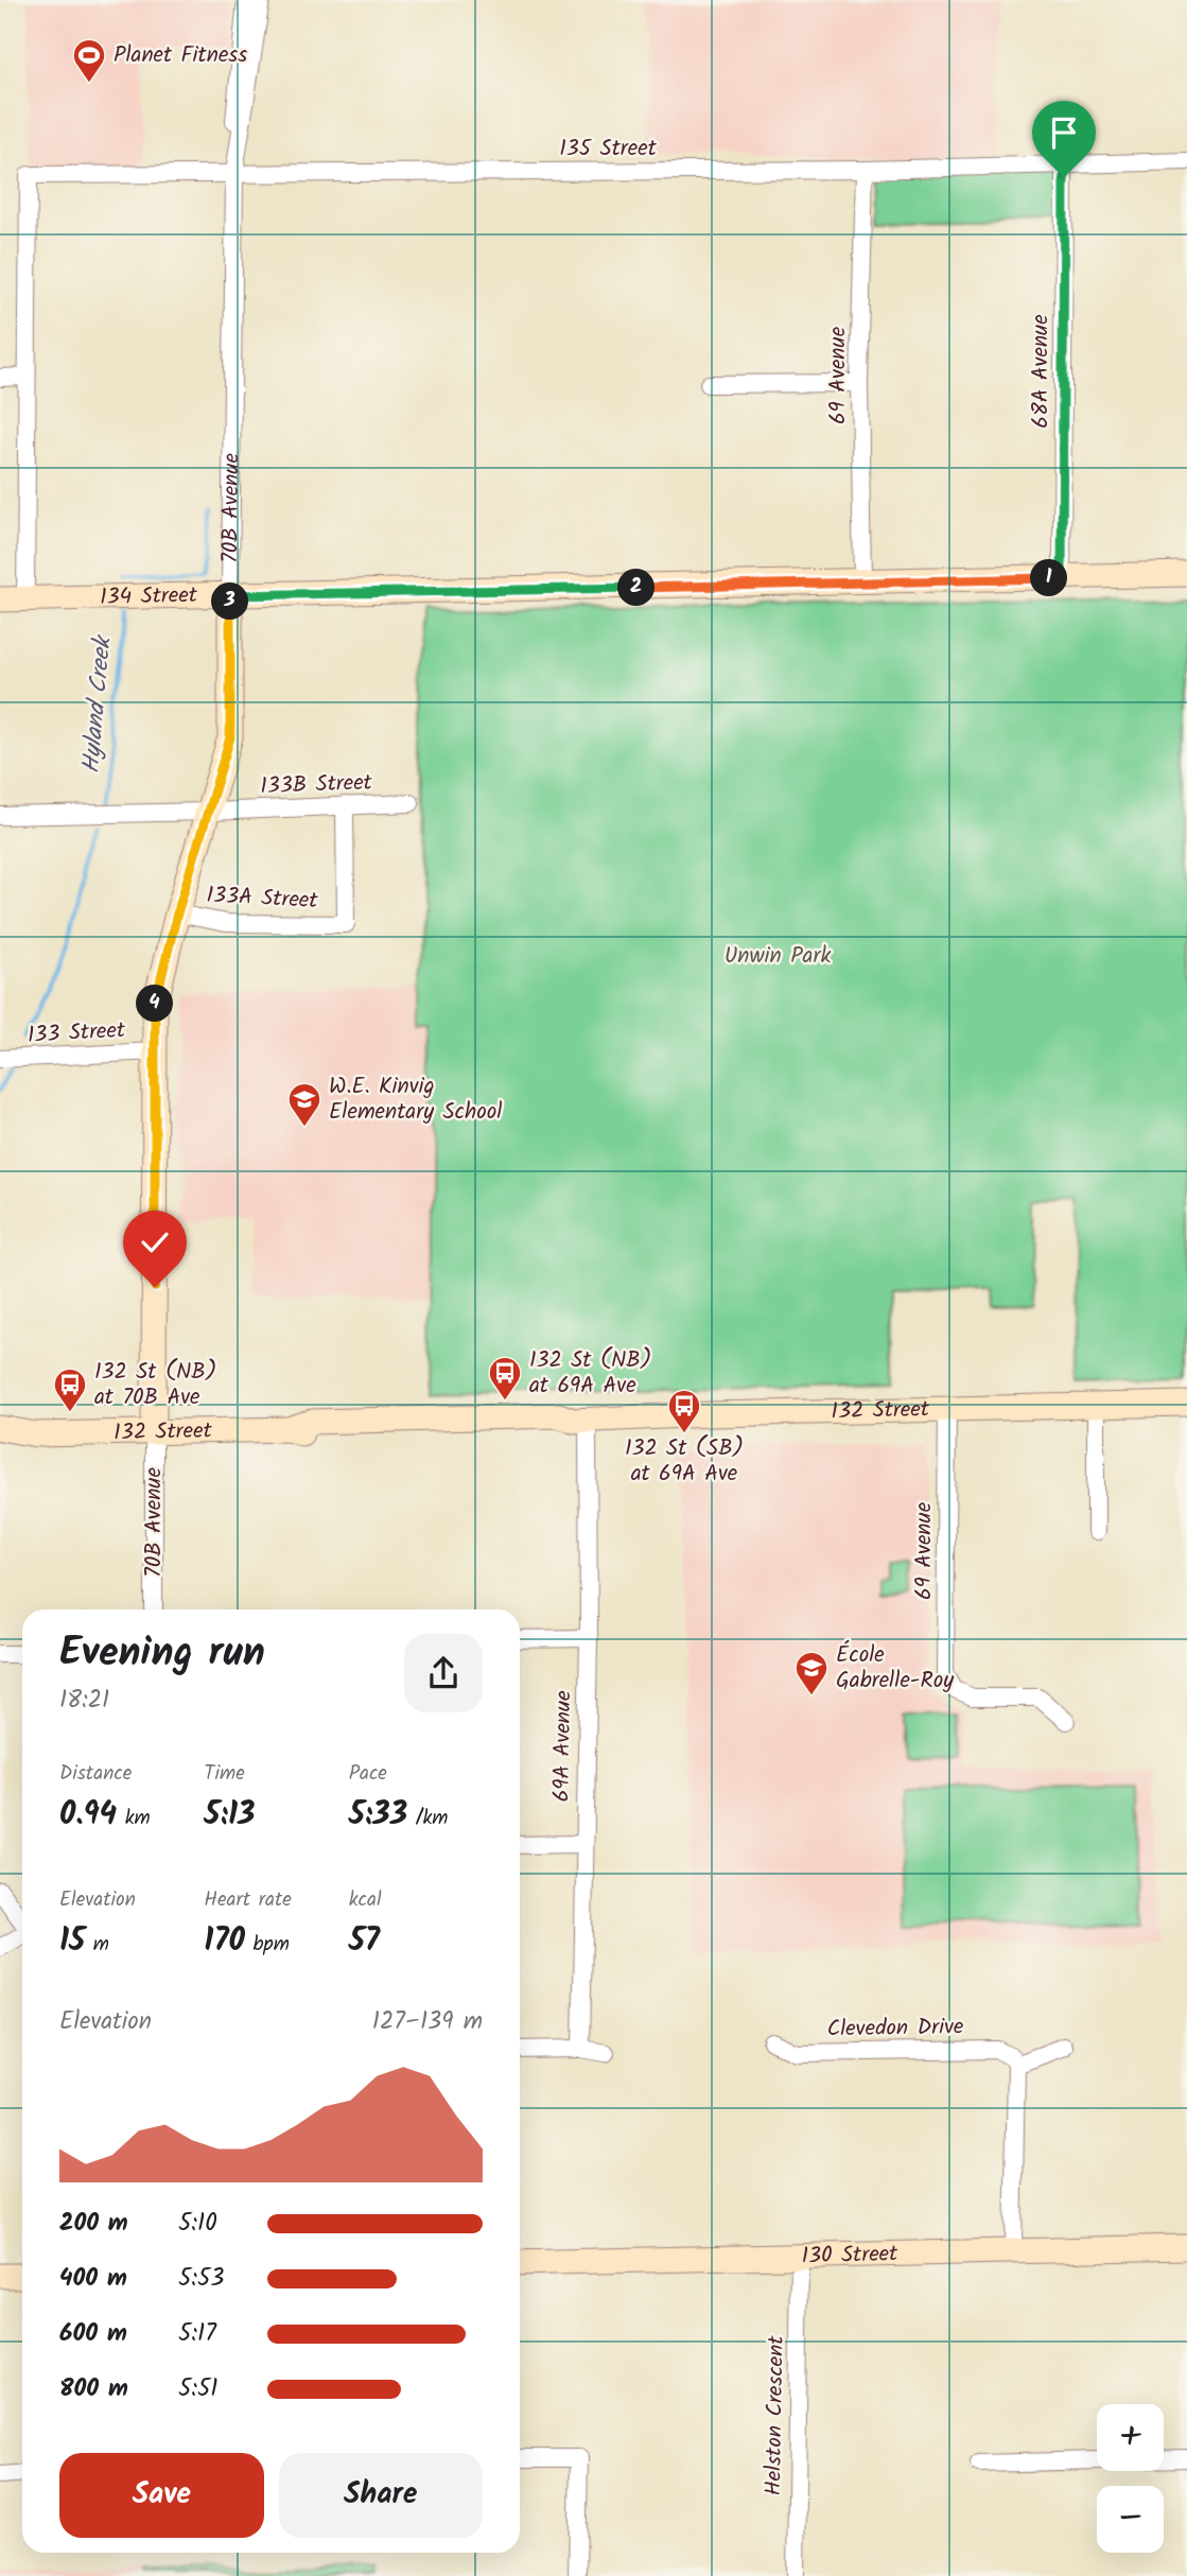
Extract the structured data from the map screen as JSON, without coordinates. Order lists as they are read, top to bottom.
{
  "streets": {
    "street": [
      "135 Street",
      "68A Avenue",
      "69 Avenue",
      "70B Avenue",
      "134 Street",
      "133B Street",
      "133A Street",
      "133 Street",
      "132 Street",
      "69A Avenue",
      "Clevedon Drive",
      "130 Street",
      "Helston Crescent"
    ]
  },
  "crossings": [
    ["135 Street", "68A Avenue"],
    ["135 Street", "69 Avenue"],
    ["135 Street", "70B Avenue"],
    ["68A Avenue", "134 Street"],
    ["69 Avenue", "134 Street"],
    ["69 Avenue", "132 Street"],
    ["70B Avenue", "134 Street"],
    ["70B Avenue", "133B Street"],
    ["70B Avenue", "133A Street"],
    ["70B Avenue", "133 Street"],
    ["70B Avenue", "132 Street"],
    ["133B Street", "133A Street"],
    ["132 Street", "69A Avenue"],
    ["130 Street", "Helston Crescent"]
  ],
  "water": ["Hyland Creek"],
  "parks": ["Unwin Park"],
  "places": {
    "sports": ["Planet Fitness"],
    "school or university": ["W.E. Kinvig Elementary School", "École Gabrelle-Roy"],
    "bus stop": ["132 St (NB) at 69A Ave", "132 St (NB) at 70B Ave", "132 St (SB) at 69A Ave"]
  },
  "page": {
    "pins": [
      "1",
      "2",
      "3",
      "4"
    ],
    "heading": ["Evening run", "18:21"],
    "stats": [
      ["Distance", "0.94 km"],
      ["Time", "5:13"],
      ["Pace", "5:33 /km"],
      ["Elevation", "15 m"],
      ["Heart rate", "170 bpm"],
      ["kcal", "57"]
    ],
    "chart": ["Elevation", "127–139 m"],
    "list": [
      {
        "name": "200 m",
        "note": "5:10"
      },
      {
        "name": "400 m",
        "note": "5:53"
      },
      {
        "name": "600 m",
        "note": "5:17"
      },
      {
        "name": "800 m",
        "note": "5:51"
      }
    ],
    "map_buttons": ["+", "−"],
    "buttons": ["Save", "Share"]
  }
}
